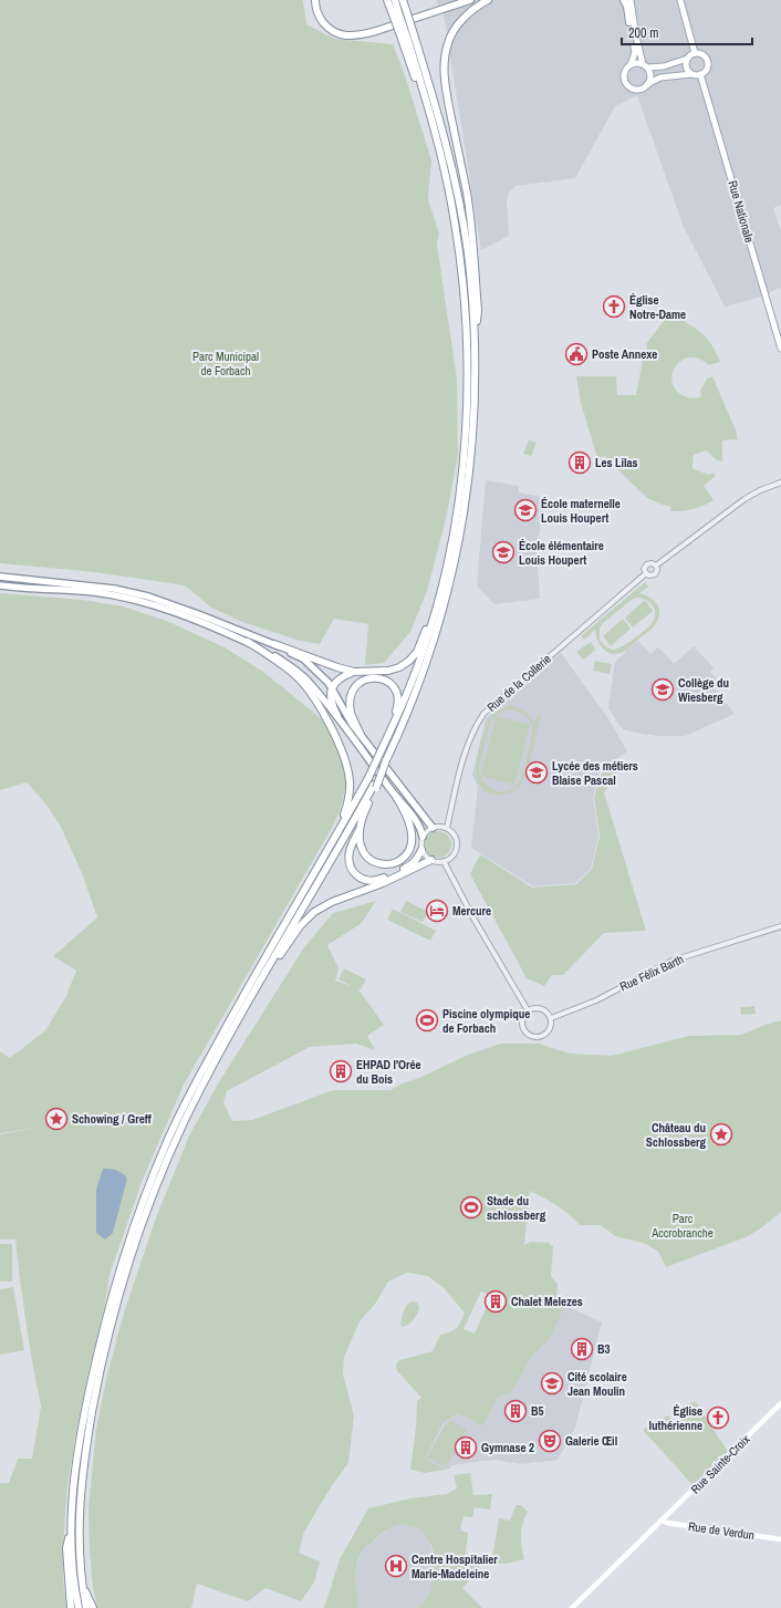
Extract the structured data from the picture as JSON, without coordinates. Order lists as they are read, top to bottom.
{
  "streets": {
    "main road": ["Rue Nationale", "Rue Sainte-Croix", "Rue de Verdun"],
    "street": ["Rue de la Collerie", "Rue Félix Barth"]
  },
  "crossings": [
    ["Rue Sainte-Croix", "Rue de Verdun"]
  ],
  "parks": ["Parc Municipal de Forbach", "Parc Accrobranche"],
  "places": {
    "church": ["Église Notre-Dame", "Église luthérienne"],
    "public building": ["Poste Annexe"],
    "building": [
      "Les Lilas",
      "EHPAD l'Orée du Bois",
      "Chalet Melezes",
      "B3",
      "B5",
      "Gymnase 2"
    ],
    "school or university": [
      "École maternelle Louis Houpert",
      "École élémentaire Louis Houpert",
      "Collège du Wiesberg",
      "Lycée des métiers Blaise Pascal",
      "Cité scolaire Jean Moulin"
    ],
    "hotel": ["Mercure"],
    "sports": ["Piscine olympique de Forbach", "Stade du schlossberg"],
    "place": ["Schowing / Greff", "Château du Schlossberg"],
    "theatre": ["Galerie Œil"],
    "hospital": ["Centre Hospitalier Marie-Madeleine"]
  },
  "scale_bar": "200 m"
}
